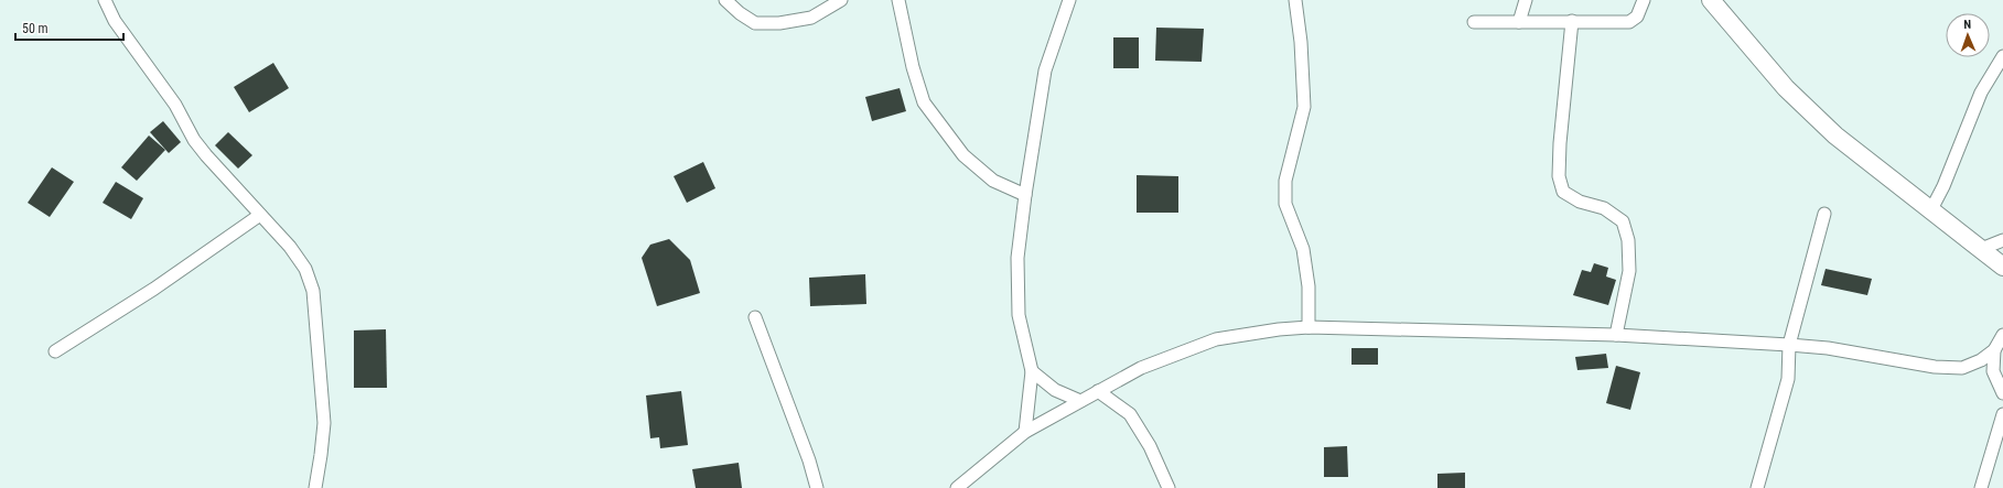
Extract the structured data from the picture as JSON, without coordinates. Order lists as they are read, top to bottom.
{
  "scale_bar": "50 m",
  "north": "top"
}
